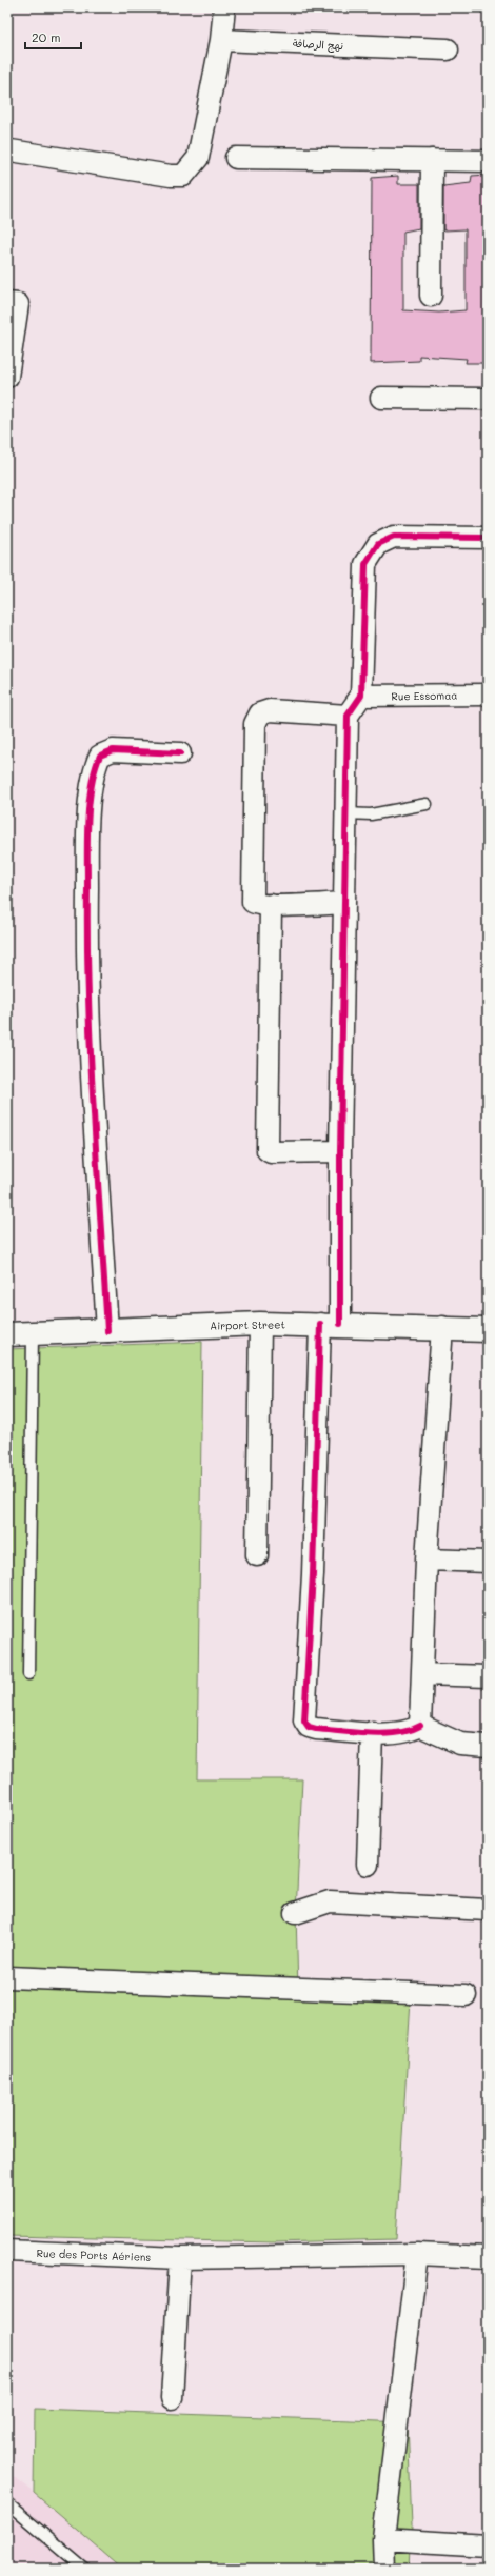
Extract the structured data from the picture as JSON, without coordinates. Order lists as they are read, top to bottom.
{
  "streets": {
    "street": [
      "نهج الرصافة",
      "Rue Essomaa",
      "Airport Street",
      "Rue des Ports Aériens"
    ]
  },
  "scale_bar": "20 m"
}
